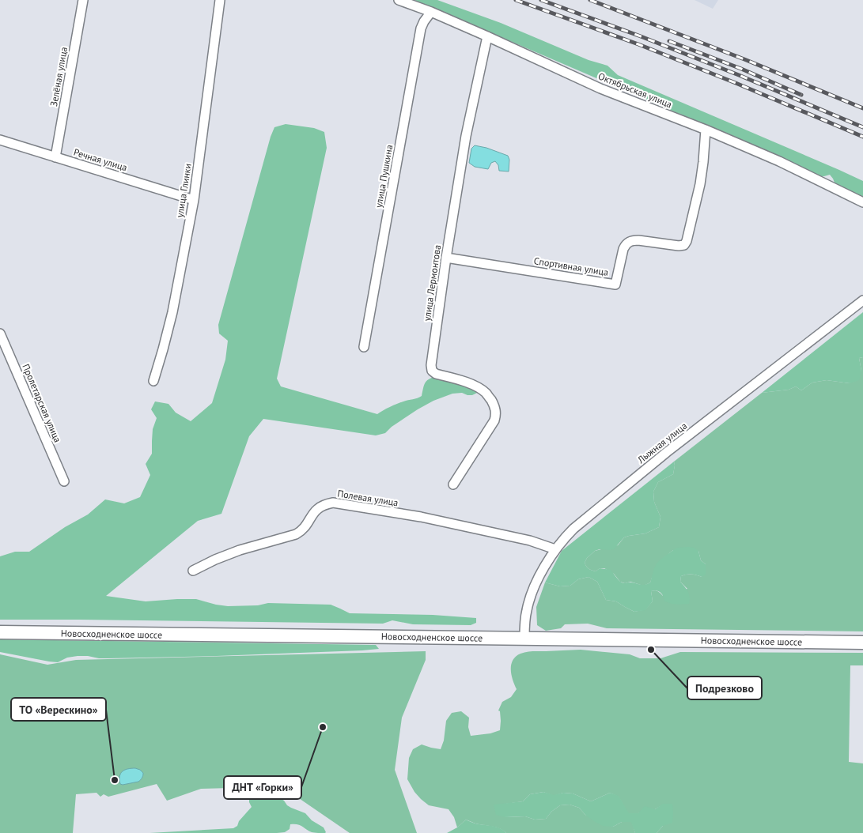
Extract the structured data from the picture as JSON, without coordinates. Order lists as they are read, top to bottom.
{
  "streets": {
    "main road": ["Новосходненское шоссе"],
    "street": [
      "Зелёная улица",
      "Октябрьская улица",
      "Речная улица",
      "улица Пушкина",
      "улица Глинки",
      "Спортивная улица",
      "улица Лермонтова",
      "Пролетарская улица",
      "Лыжная улица",
      "Полевая улица"
    ]
  },
  "crossings": [
    ["Зелёная улица", "Речная улица"],
    ["Октябрьская улица", "улица Пушкина"],
    ["Октябрьская улица", "Спортивная улица"],
    ["Октябрьская улица", "улица Лермонтова"],
    ["Речная улица", "улица Глинки"],
    ["Спортивная улица", "улица Лермонтова"],
    ["Лыжная улица", "Полевая улица"],
    ["Лыжная улица", "Новосходненское шоссе"]
  ],
  "places": ["Подрезково", "ДНТ «Горки»", "ТО «Верескино»"]
}
